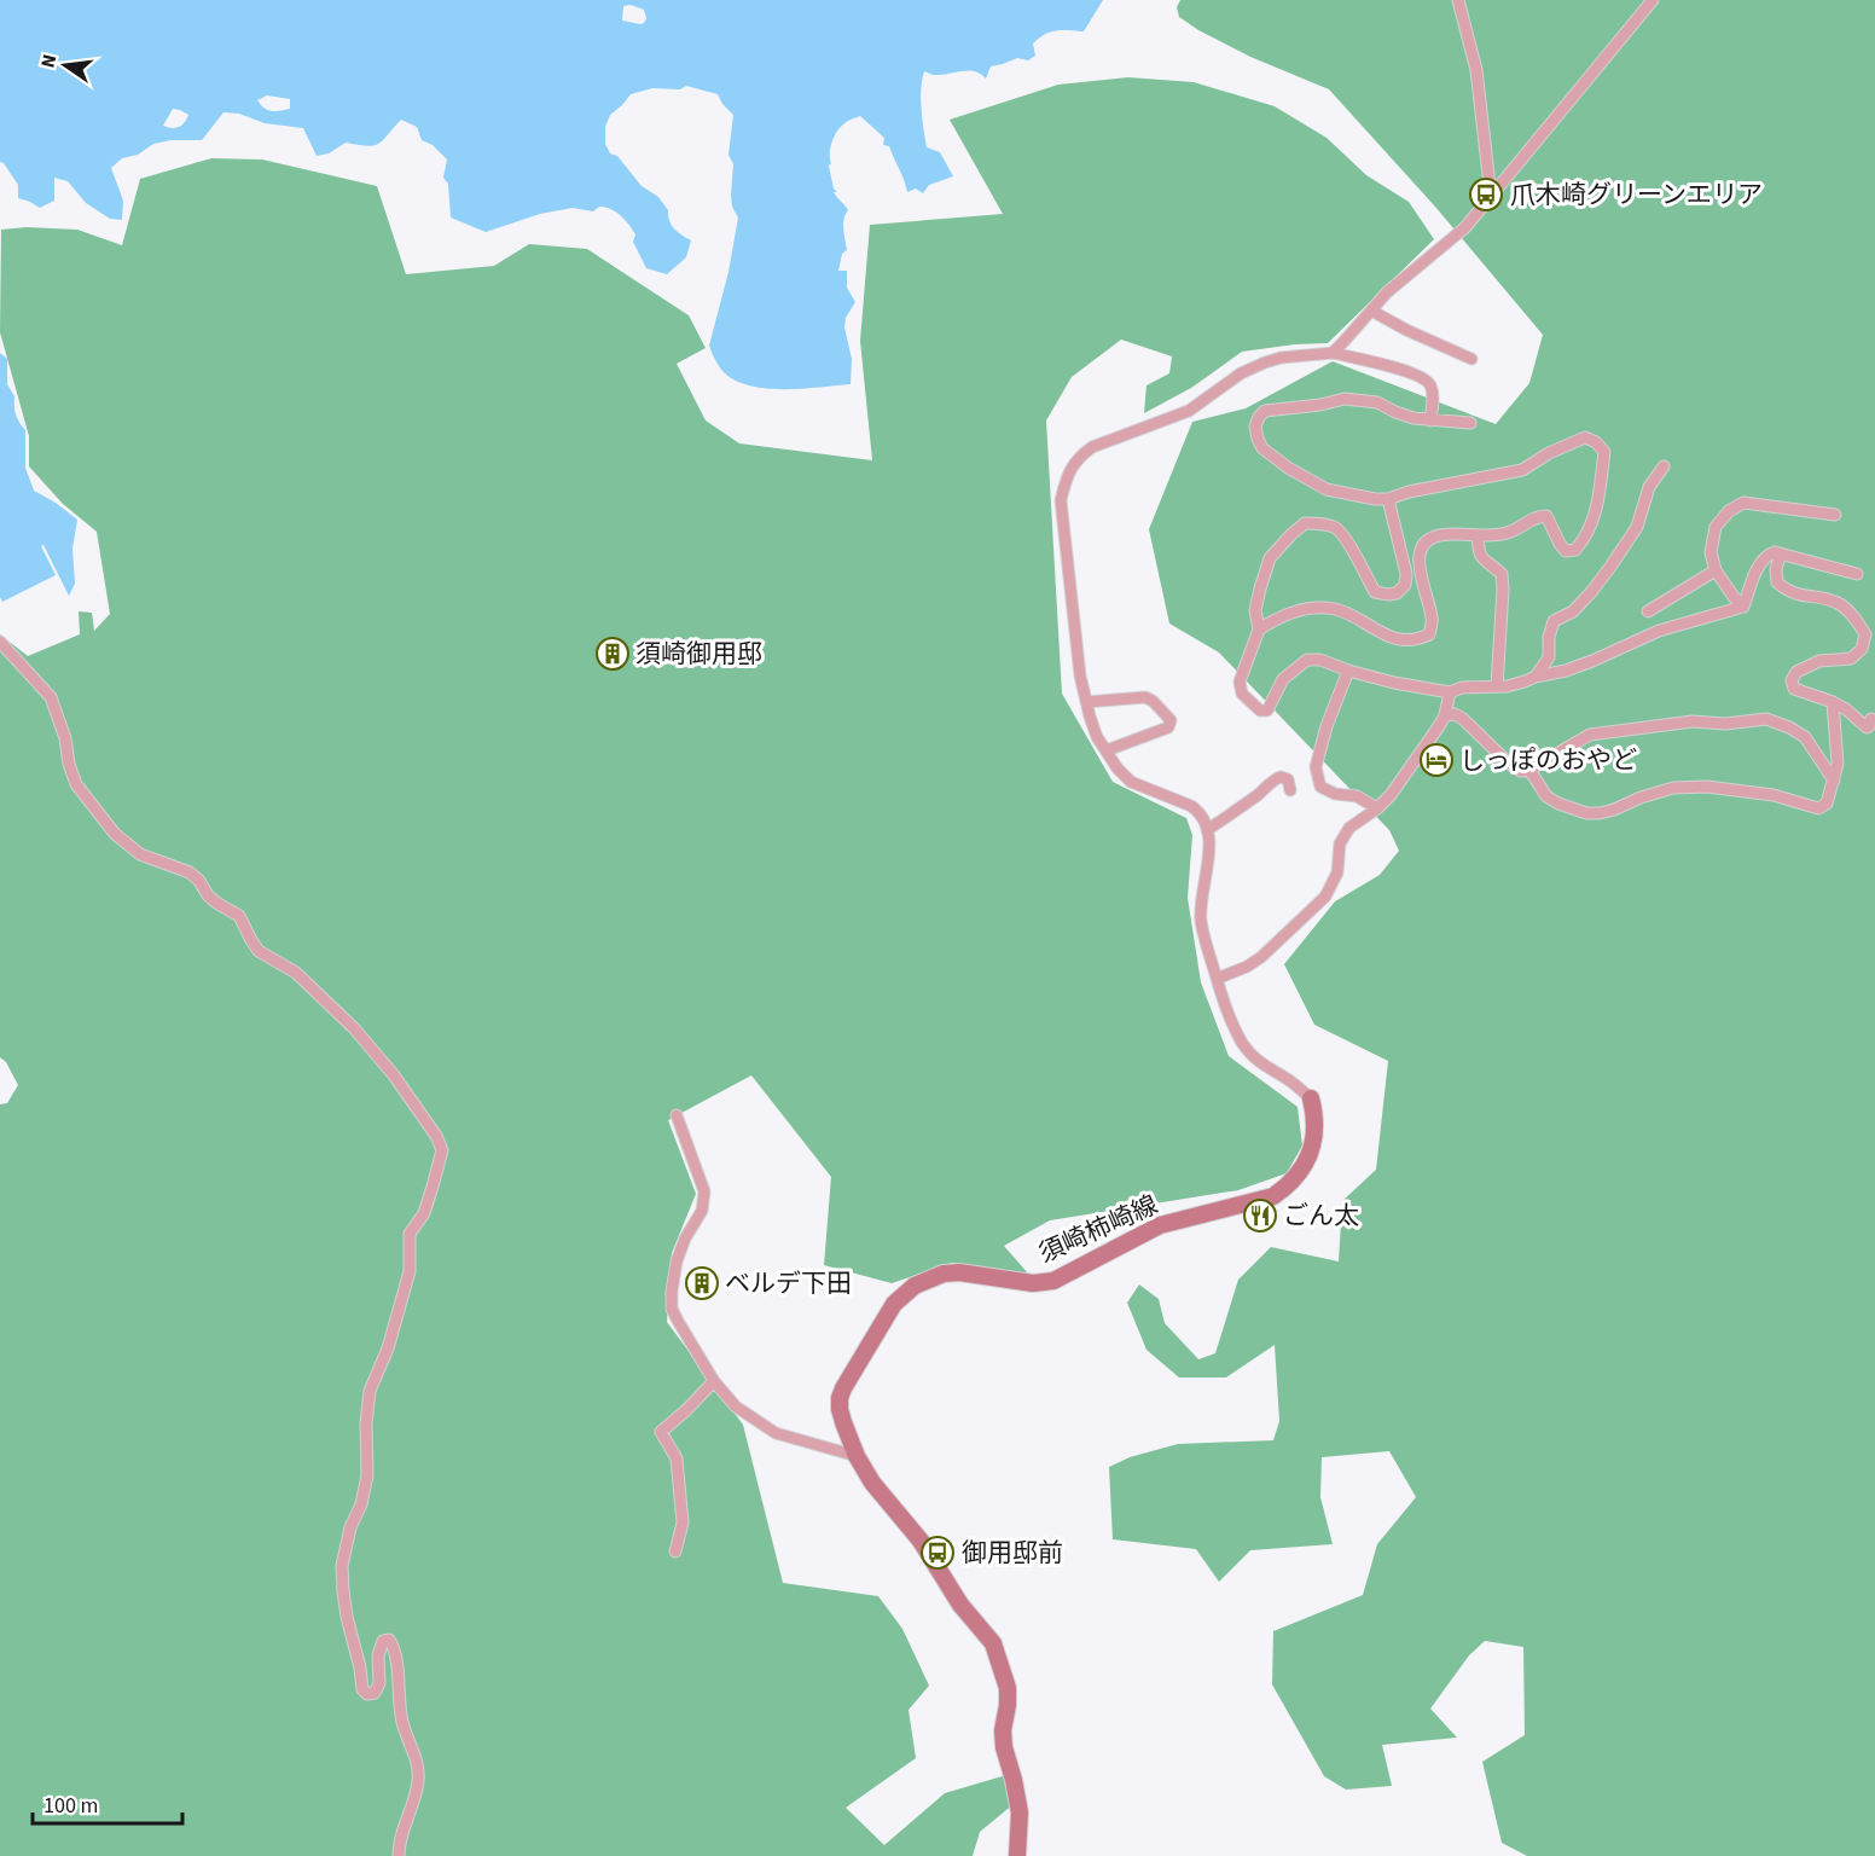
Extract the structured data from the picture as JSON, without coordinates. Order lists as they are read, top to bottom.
{
  "streets": {
    "main road": ["須崎柿崎線"]
  },
  "places": {
    "bus stop": ["爪木崎グリーンエリア", "御用邸前"],
    "building": ["須崎御用邸", "ベルデ下田"],
    "hotel": ["しっぽのおやど"],
    "restaurant": ["ごん太"]
  },
  "scale_bar": "100 m",
  "north": "left"
}
